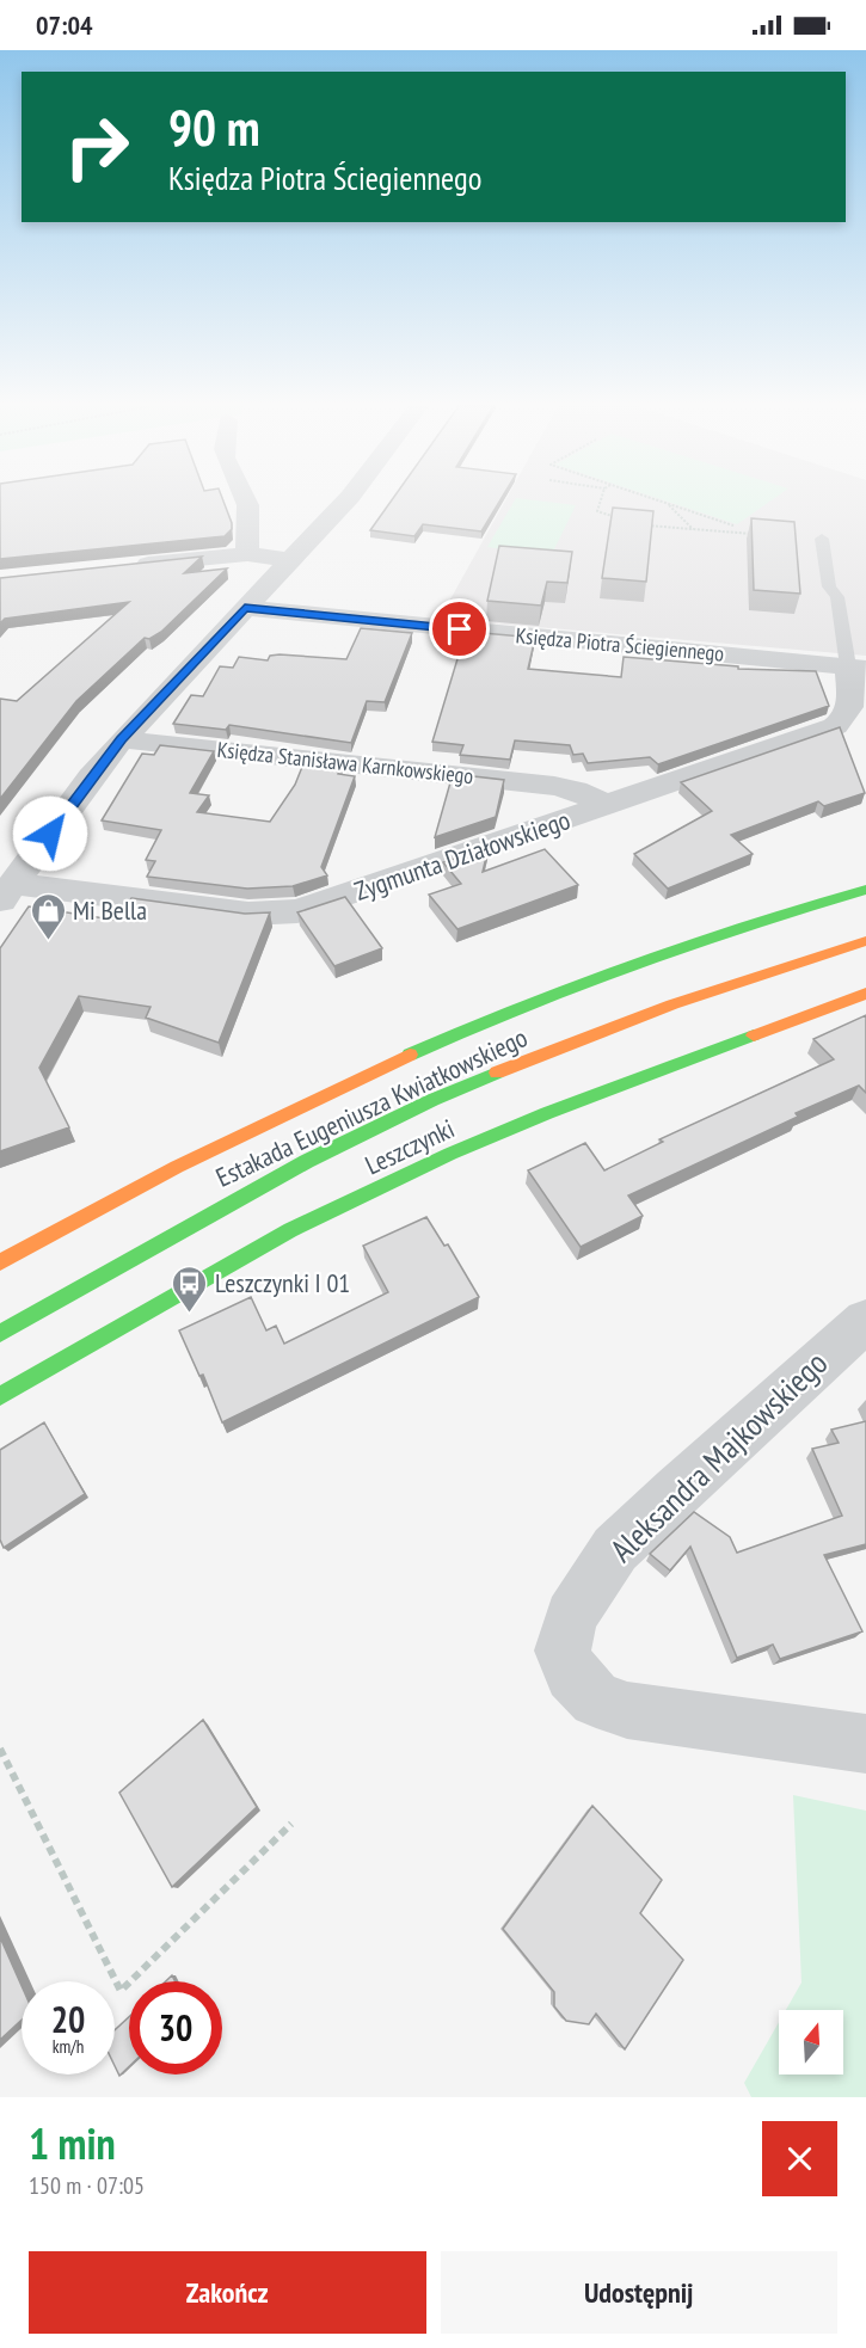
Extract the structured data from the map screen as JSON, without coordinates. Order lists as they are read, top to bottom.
{
  "streets": {
    "main road": ["Estakada Eugeniusza Kwiatkowskiego", "Leszczynki"],
    "street": [
      "Księdza Piotra Ściegiennego",
      "Księdza Stanisława Karnkowskiego",
      "Zygmunta Działowskiego",
      "Aleksandra Majkowskiego"
    ]
  },
  "crossings": [
    ["Księdza Piotra Ściegiennego", "Zygmunta Działowskiego"],
    ["Księdza Stanisława Karnkowskiego", "Zygmunta Działowskiego"]
  ],
  "places": {
    "shop": ["Mi Bella"],
    "bus stop": ["Leszczynki I 01"]
  },
  "north": "top",
  "page": {
    "status": "07:04",
    "turn": ["90 m", "Księdza Piotra Ściegiennego"],
    "speed": "20 km/h",
    "limit": "30",
    "heading": ["1 min", "150 m · 07:05"],
    "buttons": ["Zakończ", "Udostępnij"]
  }
}
